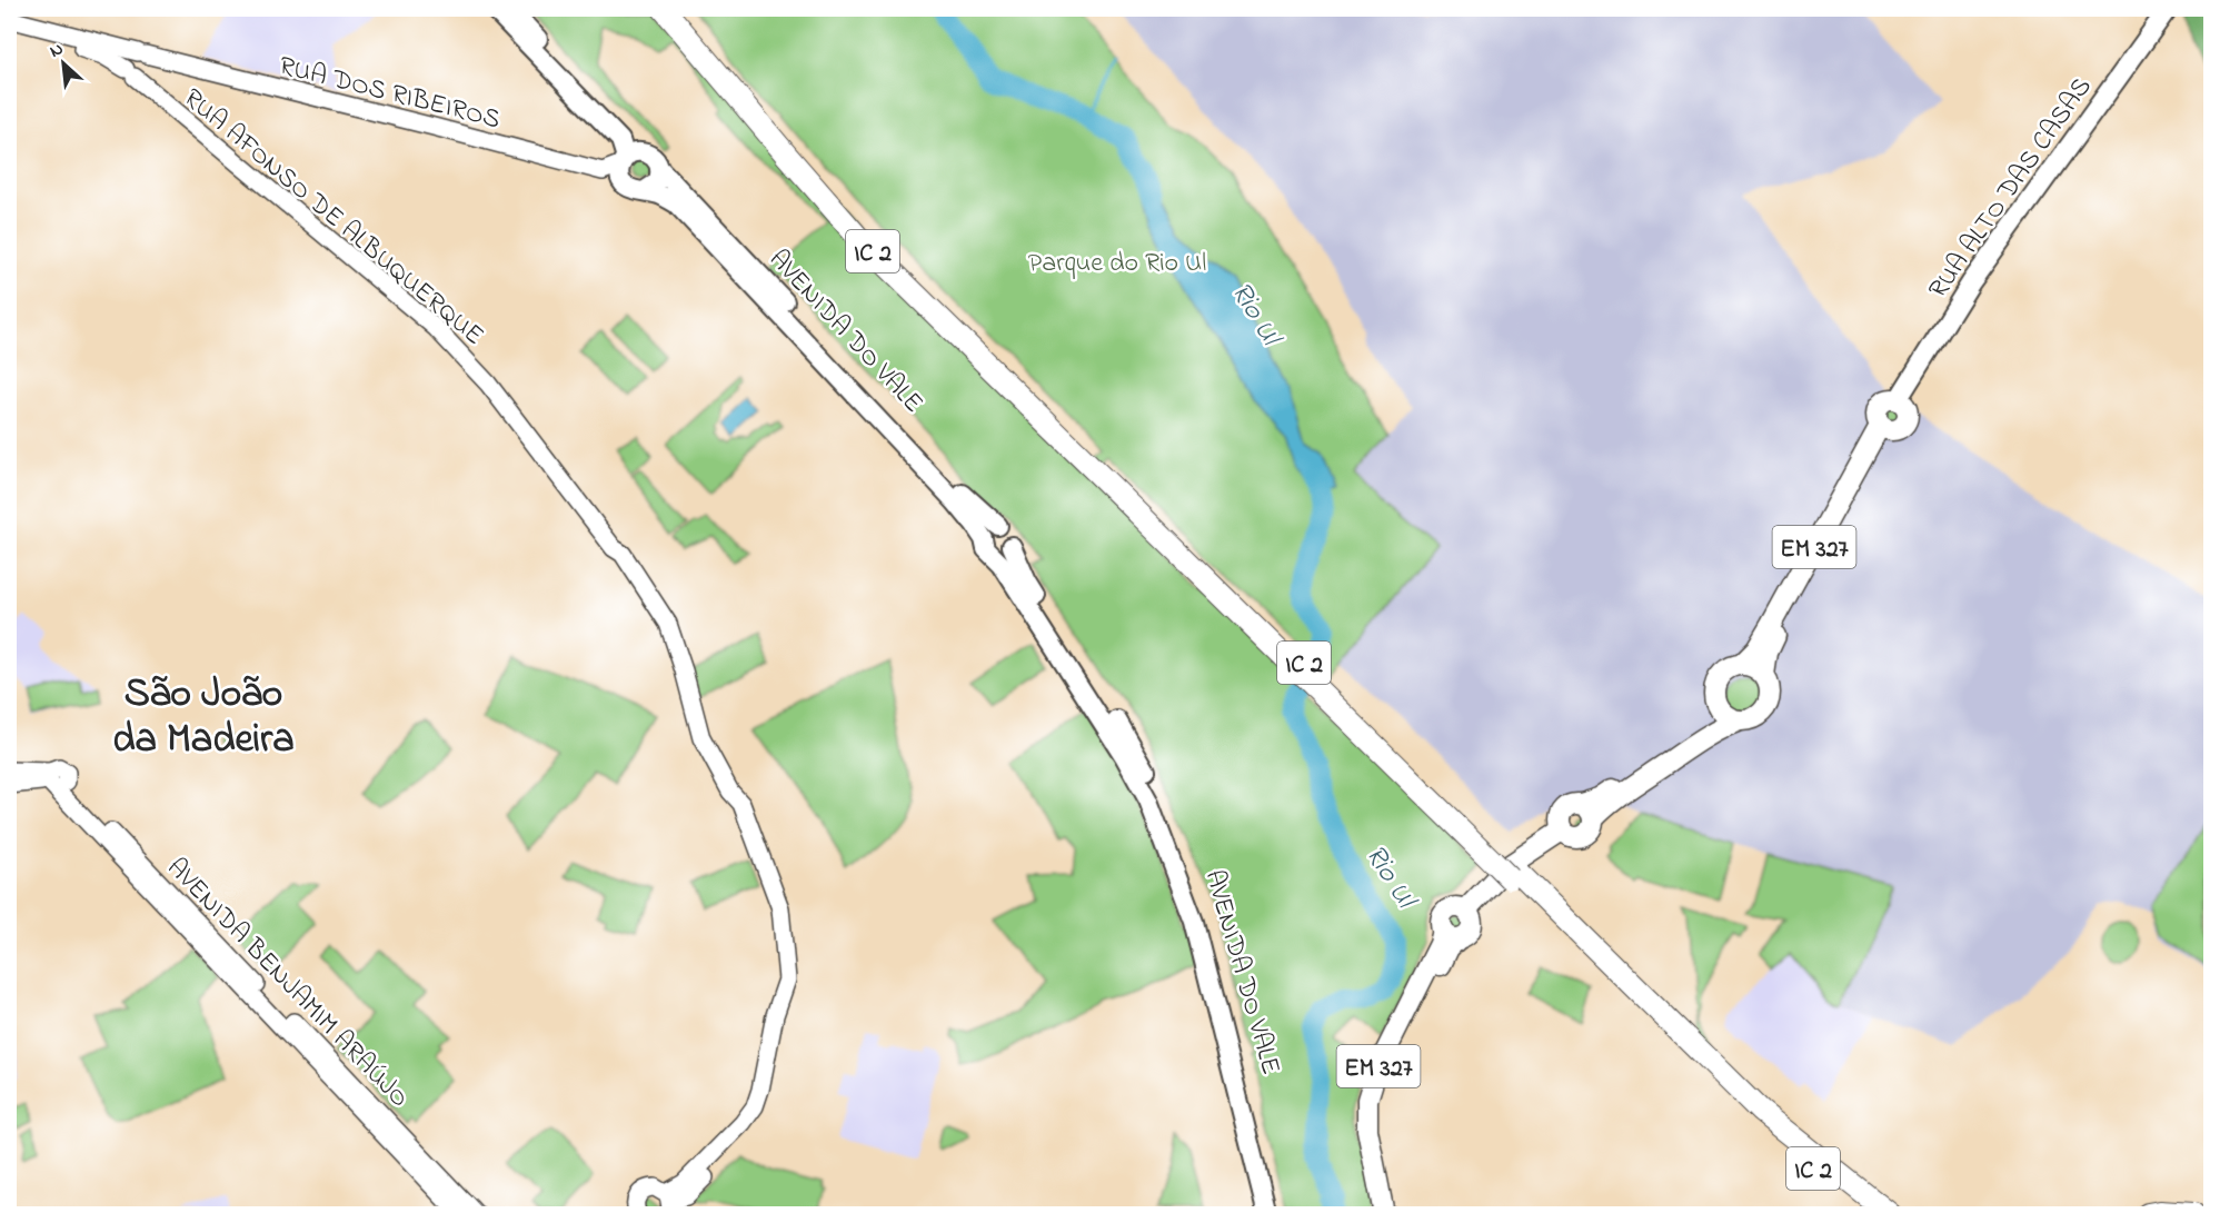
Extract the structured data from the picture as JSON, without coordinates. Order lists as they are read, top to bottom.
{
  "streets": {
    "highway": ["IC 2"],
    "main road": ["RUA ALTO DAS CASAS", "AVENIDA DO VALE", "EM 327"],
    "street": ["RUA DOS RIBEIROS", "RUA AFONSO DE ALBUQUERQUE", "AVENIDA BENJAMIM ARAÚJO"]
  },
  "crossings": [
    ["RUA DOS RIBEIROS", "RUA AFONSO DE ALBUQUERQUE"],
    ["RUA DOS RIBEIROS", "AVENIDA DO VALE"],
    ["RUA ALTO DAS CASAS", "EM 327"]
  ],
  "districts": ["São João da Madeira"],
  "water": ["Rio Ul"],
  "parks": ["Parque do Rio Ul"],
  "north": "top left"
}
